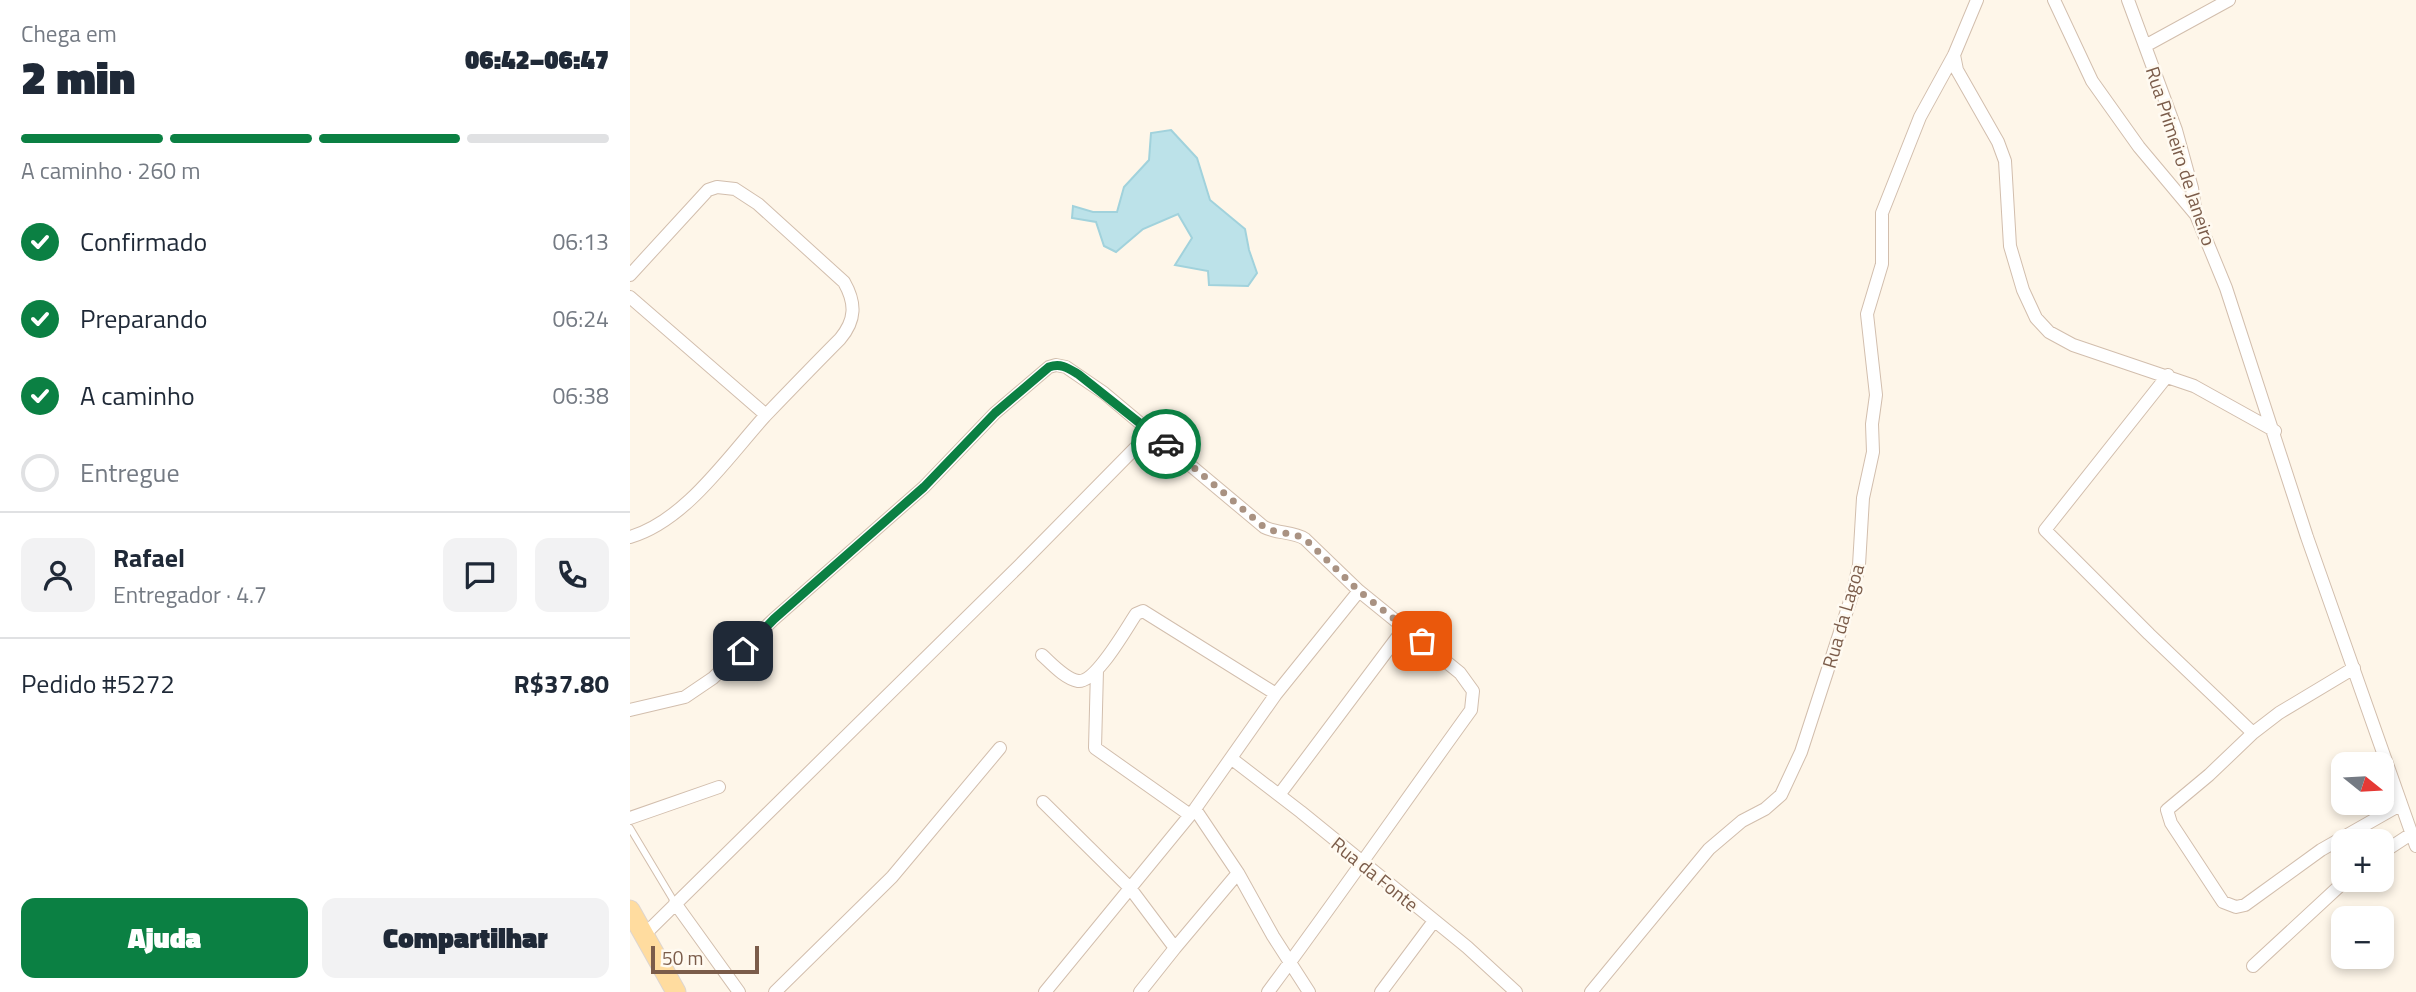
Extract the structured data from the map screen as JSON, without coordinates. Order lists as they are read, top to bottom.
{
  "streets": {
    "street": ["Rua Primeiro de Janeiro", "Rua da Lagoa", "Rua da Fonte"]
  },
  "scale_bar": "50 m",
  "north": "right",
  "page": {
    "heading": ["2 min", "Chega em", "06:42–06:47"],
    "panel": [
      "Rafael",
      "Entregador · 4.7",
      "Pedido #5272",
      "R$37.80"
    ],
    "bar": "A caminho · 260 m",
    "list": [
      ["Confirmado", "06:13"],
      ["Preparando", "06:24"],
      ["A caminho", "06:38"],
      "Entregue"
    ],
    "map_buttons": ["+", "−"],
    "buttons": ["Ajuda", "Compartilhar"],
    "scale": "50 m"
  }
}
